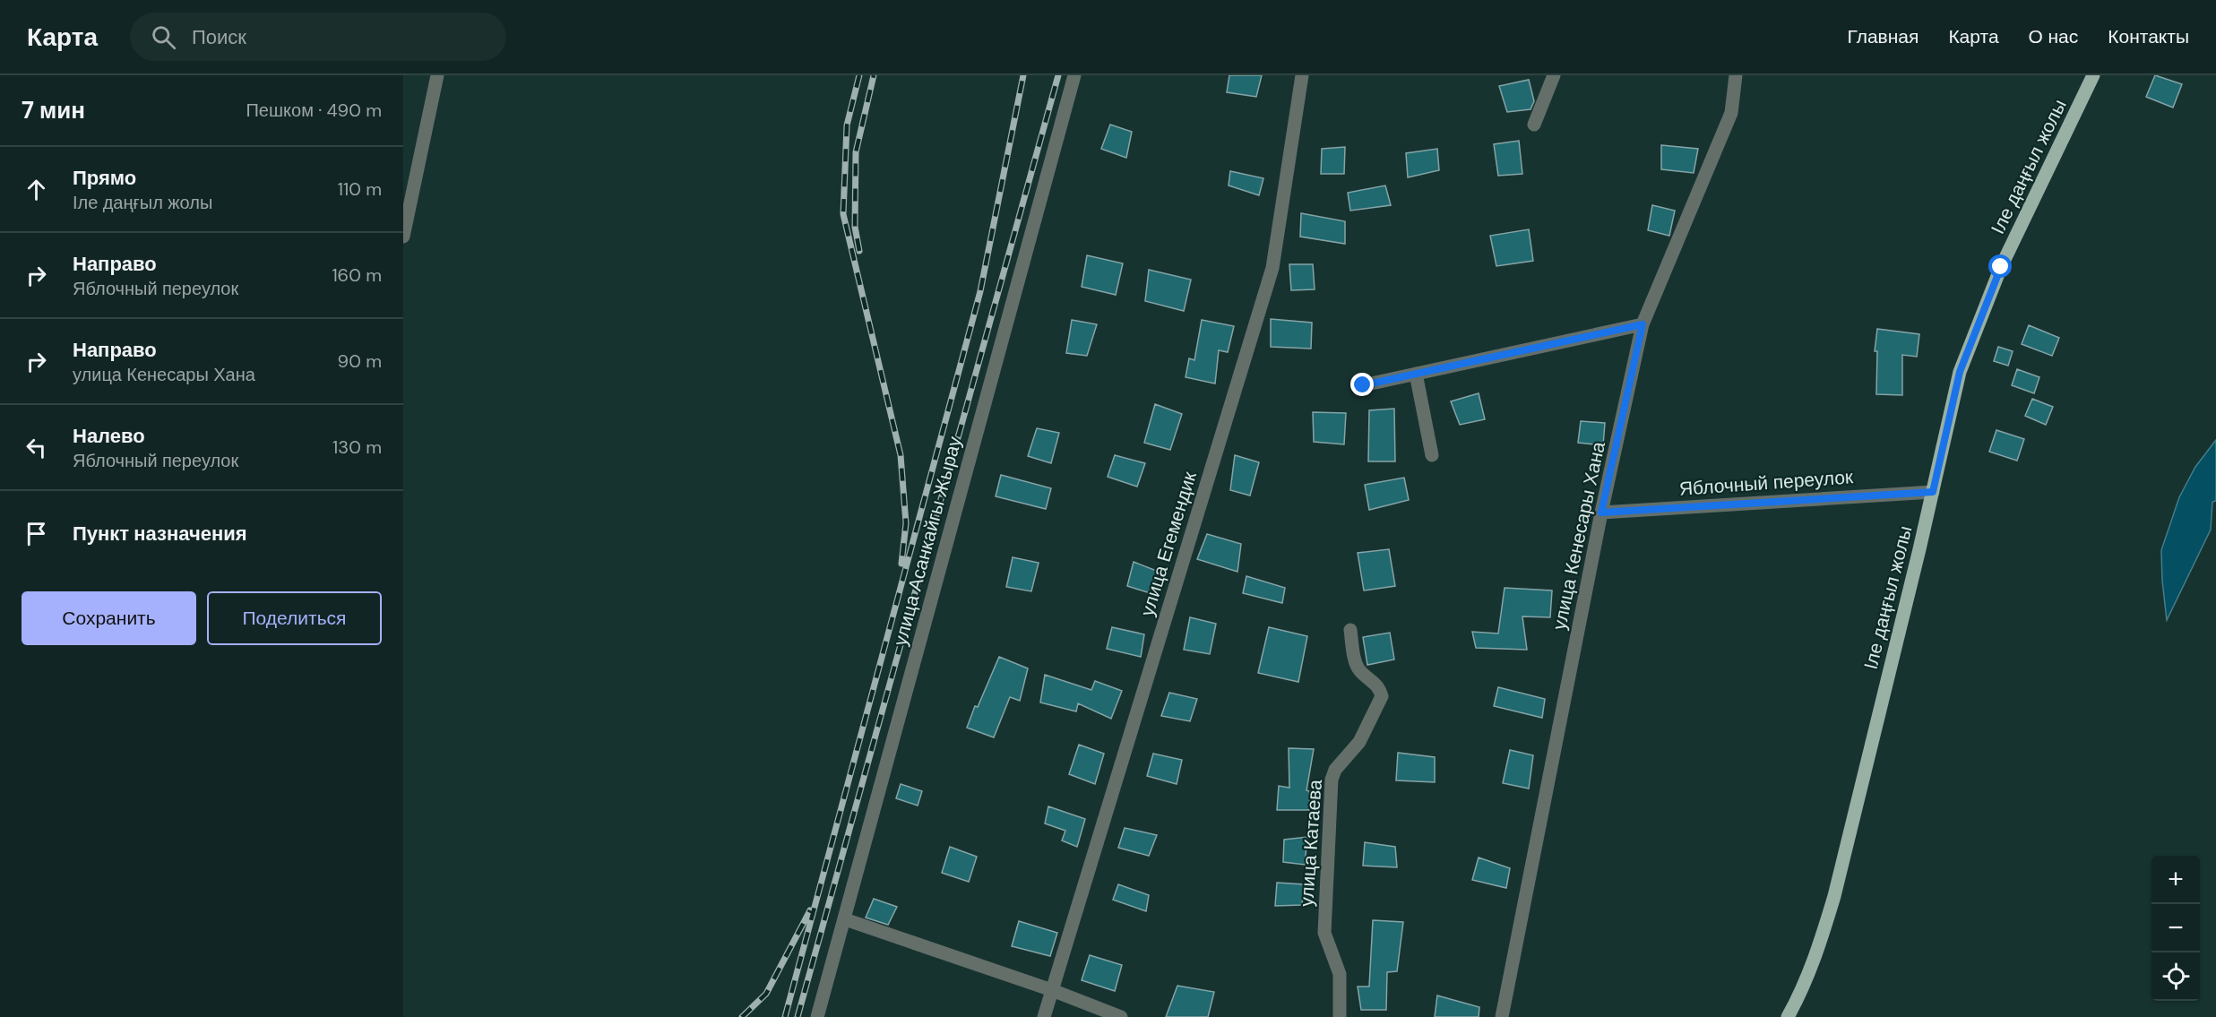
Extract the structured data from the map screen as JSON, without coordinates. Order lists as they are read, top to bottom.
{
  "streets": {
    "main road": ["Іле даңғыл жолы"],
    "street": [
      "Яблочный переулок",
      "улица Кенесары Хана",
      "улица Асанкайгы Жырау",
      "улица Егемендик",
      "улица Катаева"
    ]
  },
  "crossings": [
    ["Іле даңғыл жолы", "Яблочный переулок"],
    ["Яблочный переулок", "улица Кенесары Хана"]
  ],
  "page": {
    "header": "Карта",
    "search": "Поиск",
    "nav": [
      "Главная",
      "Карта",
      "О нас",
      "Контакты"
    ],
    "heading": ["7 мин", "Пешком · 490 m"],
    "list": [
      ["Прямо", "Іле даңғыл жолы", "110 m"],
      ["Направо", "Яблочный переулок", "160 m"],
      ["Направо", "улица Кенесары Хана", "90 m"],
      ["Налево", "Яблочный переулок", "130 m"],
      "Пункт назначения"
    ],
    "buttons": ["Сохранить", "Поделиться"],
    "map_buttons": ["+", "−"]
  }
}
